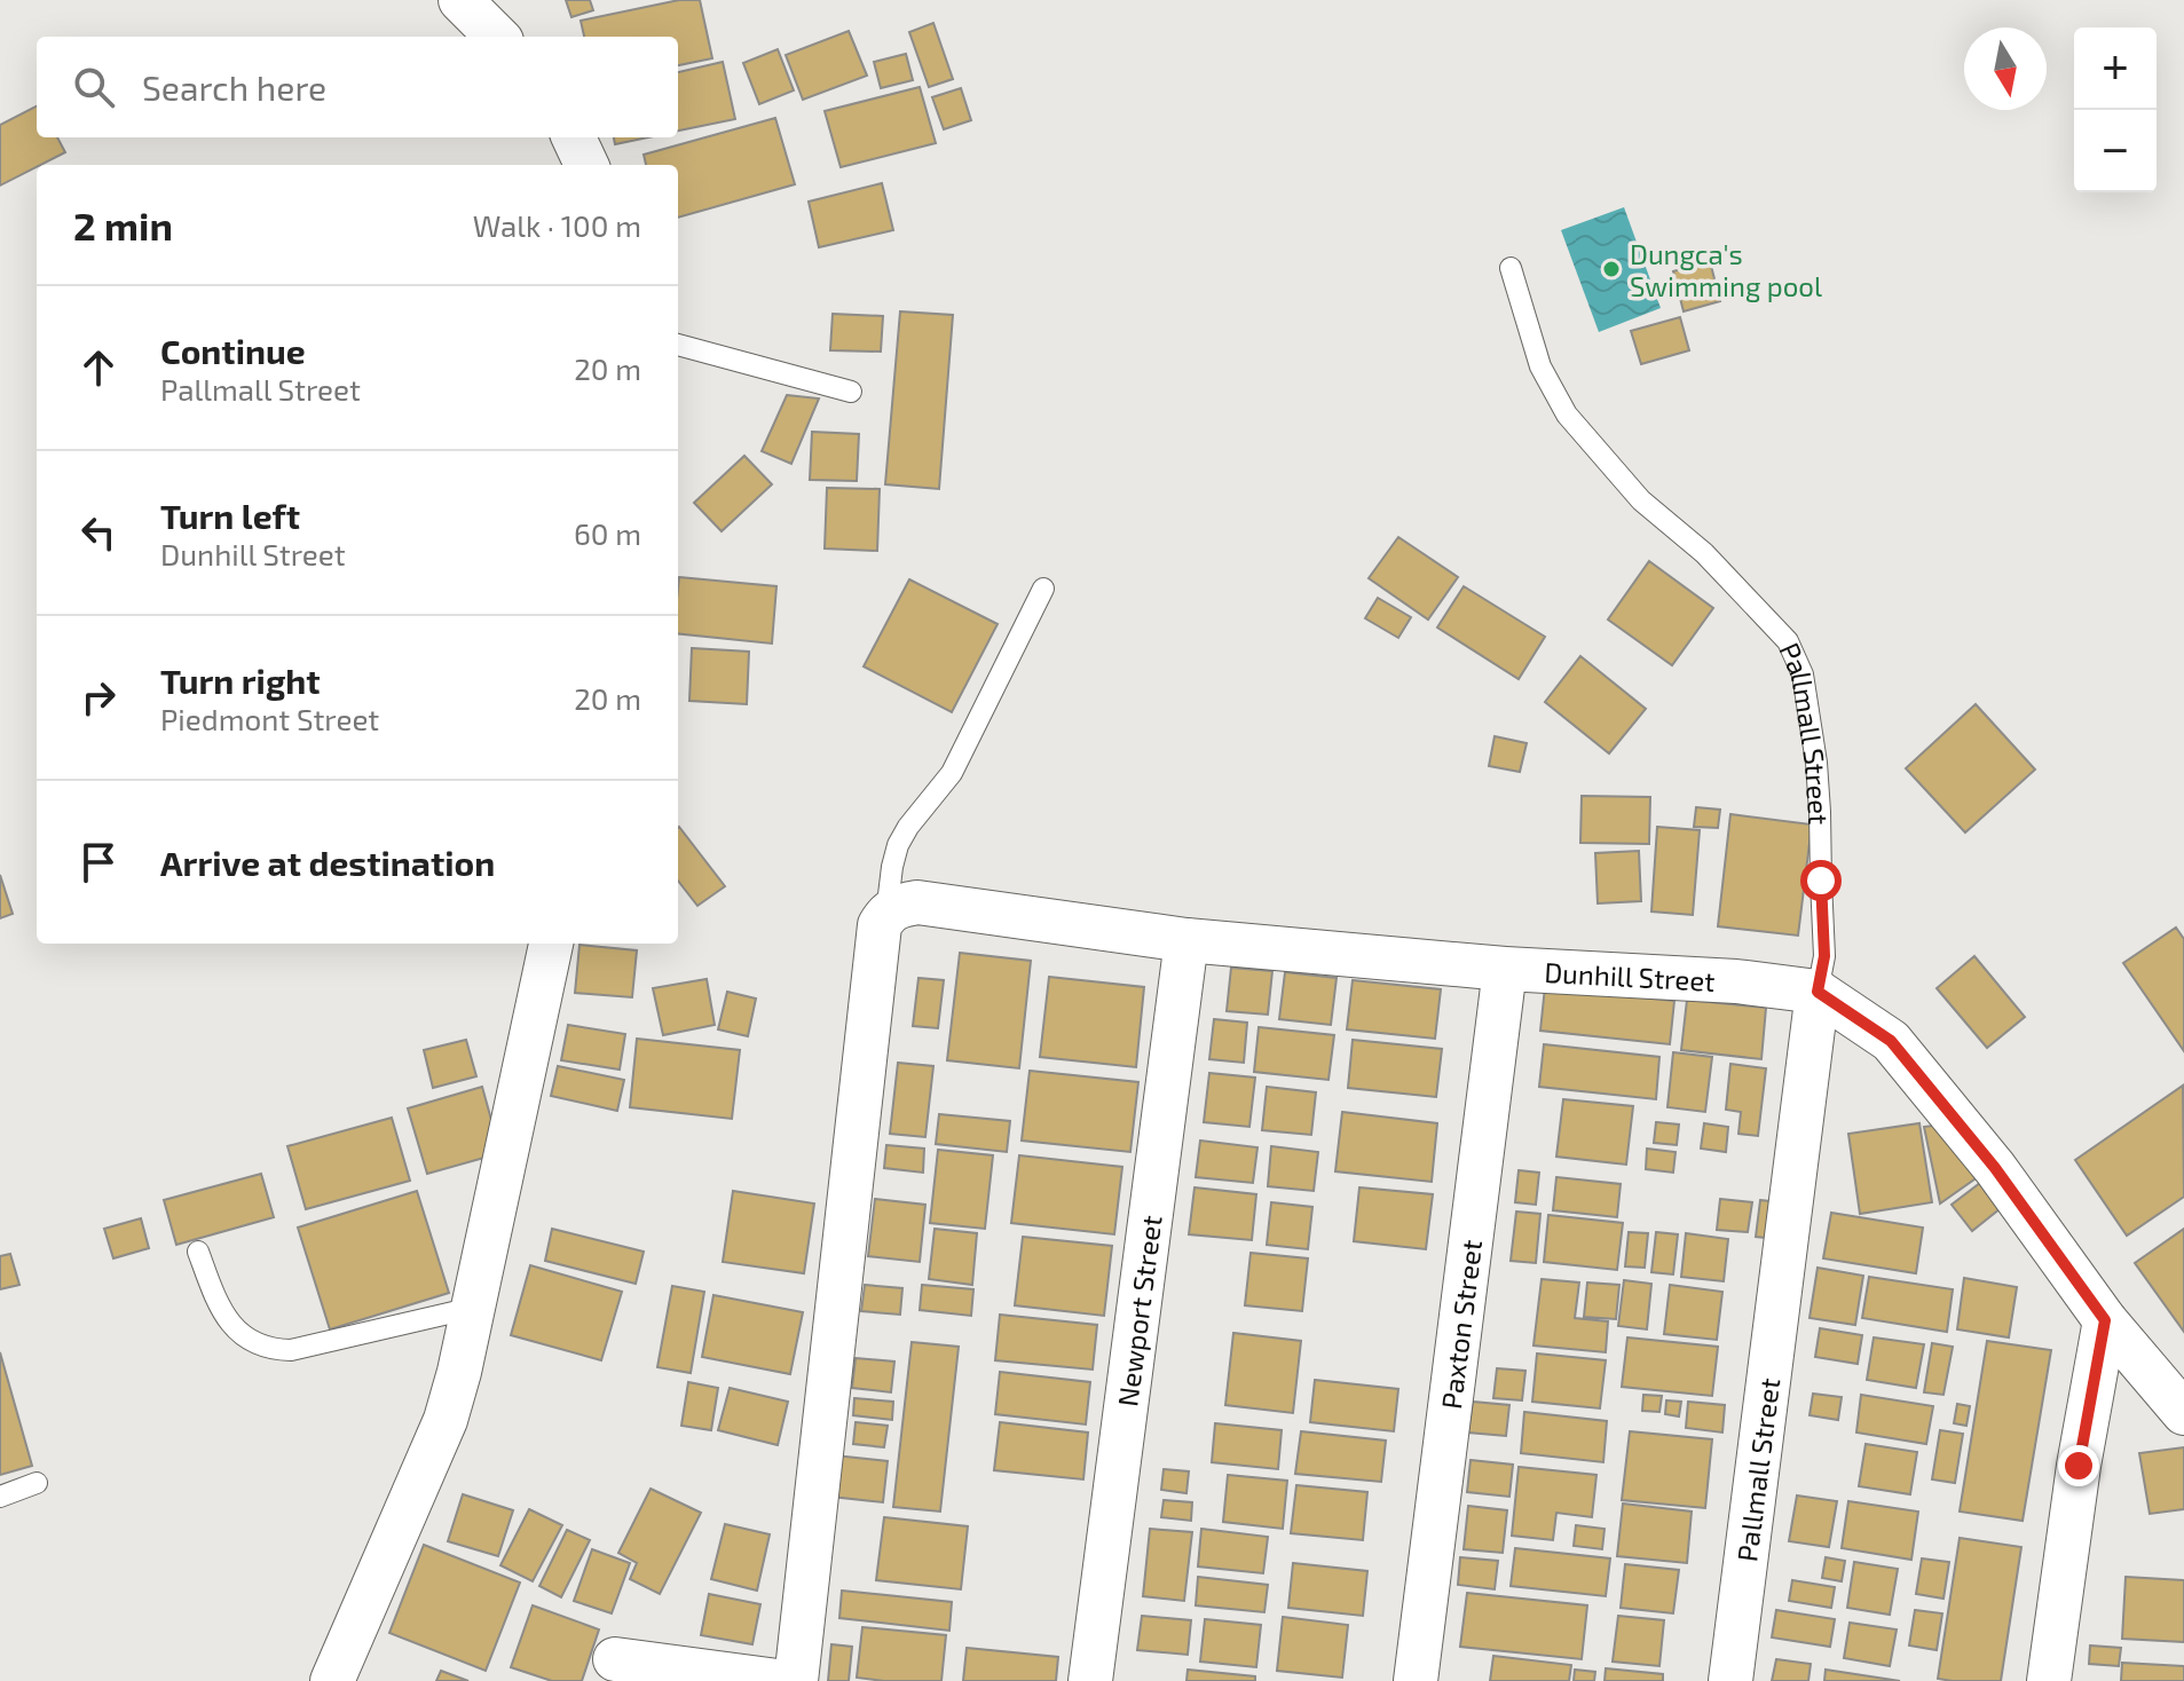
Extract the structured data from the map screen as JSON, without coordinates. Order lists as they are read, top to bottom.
{
  "streets": {
    "street": [
      "Pallmall Street",
      "Dunhill Street",
      "Newport Street",
      "Paxton Street"
    ]
  },
  "crossings": [
    ["Pallmall Street", "Dunhill Street"],
    ["Dunhill Street", "Newport Street"],
    ["Dunhill Street", "Paxton Street"]
  ],
  "places": ["Dungca's Swimming pool"],
  "north": "bottom",
  "page": {
    "map_buttons": ["+", "−"],
    "search": "Search here",
    "heading": ["2 min", "Walk · 100 m"],
    "list": [
      ["Continue", "Pallmall Street", "20 m"],
      ["Turn left", "Dunhill Street", "60 m"],
      ["Turn right", "Piedmont Street", "20 m"],
      "Arrive at destination"
    ]
  }
}
